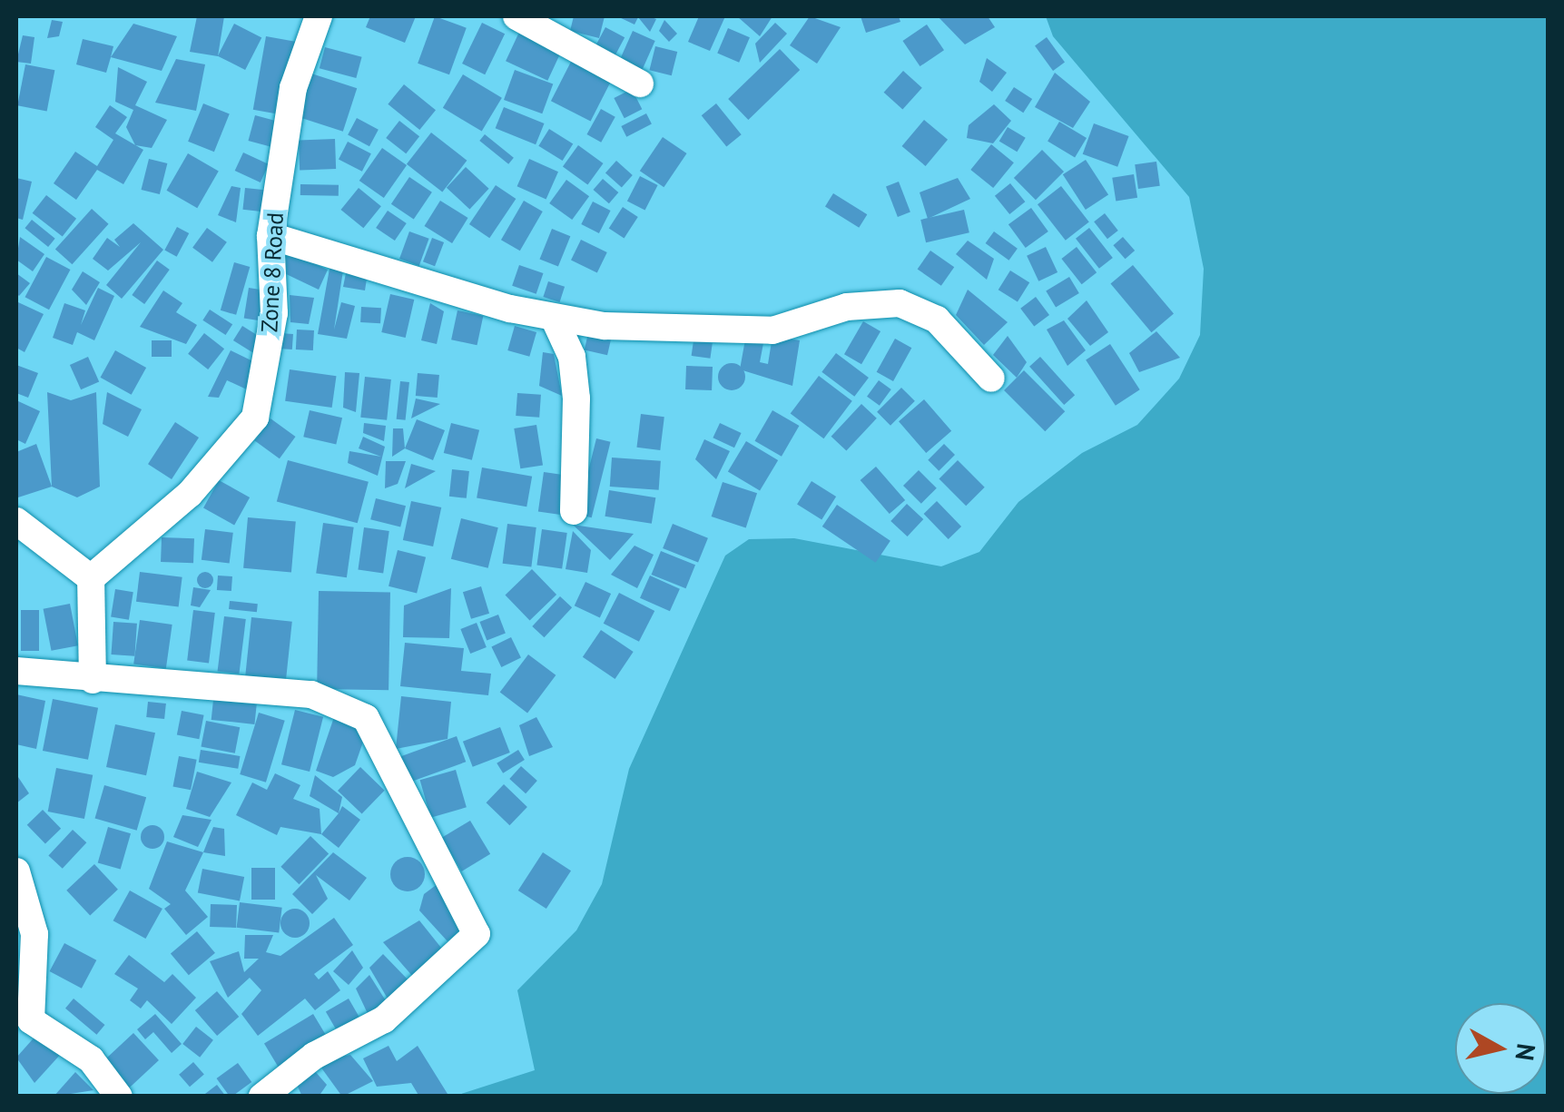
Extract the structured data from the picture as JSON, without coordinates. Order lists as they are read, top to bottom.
{
  "streets": {
    "street": ["Zone 8 Road"]
  },
  "north": "right"
}
